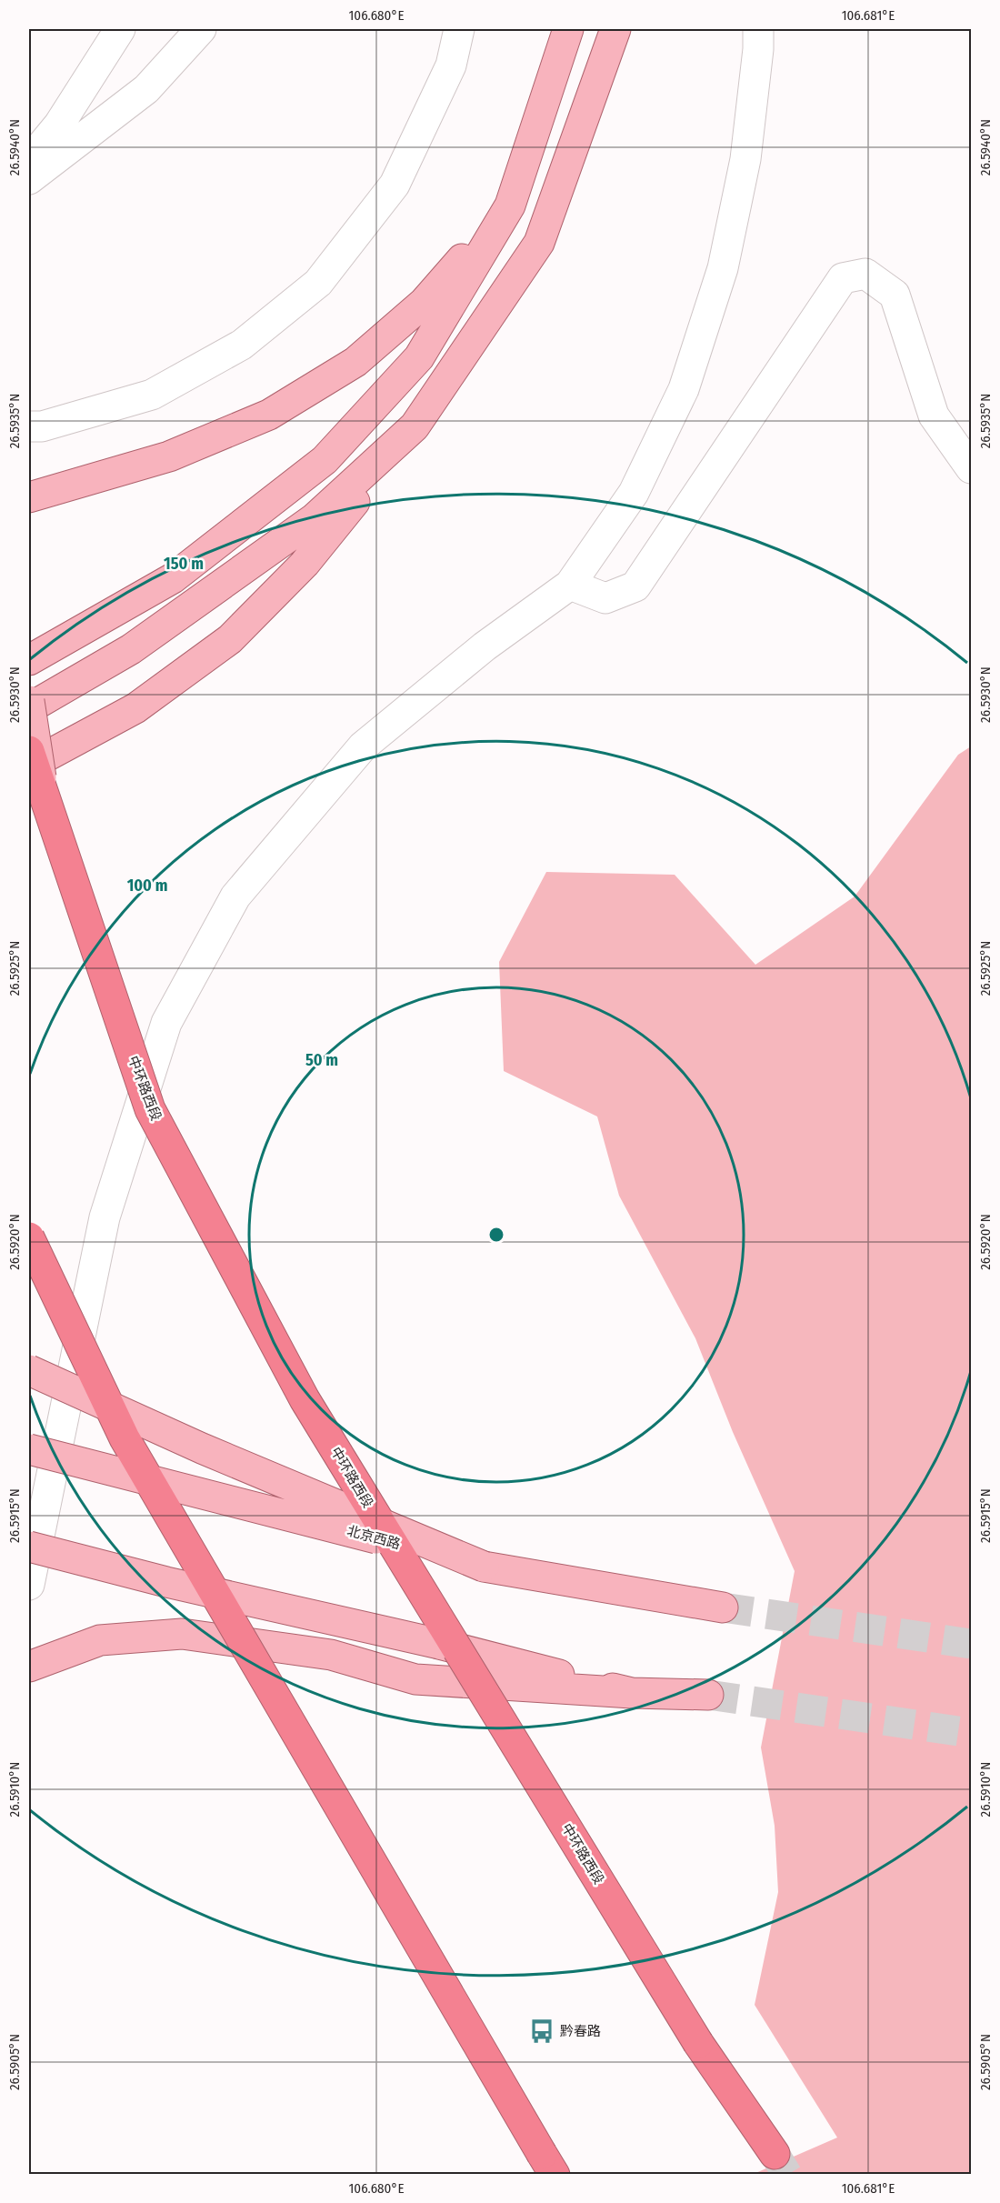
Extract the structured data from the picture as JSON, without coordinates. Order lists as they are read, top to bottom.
{
  "streets": {
    "highway": ["中环路西段"],
    "main road": ["北京西路"]
  },
  "places": {
    "bus stop": ["黔春路"]
  },
  "coordinates": [
    "106.680°E",
    "106.681°E",
    "26.5940°N",
    "26.5935°N",
    "26.5930°N",
    "26.5925°N",
    "26.5920°N",
    "26.5915°N",
    "26.5910°N",
    "26.5905°N"
  ],
  "rings": ["150 m", "100 m", "50 m"]
}
